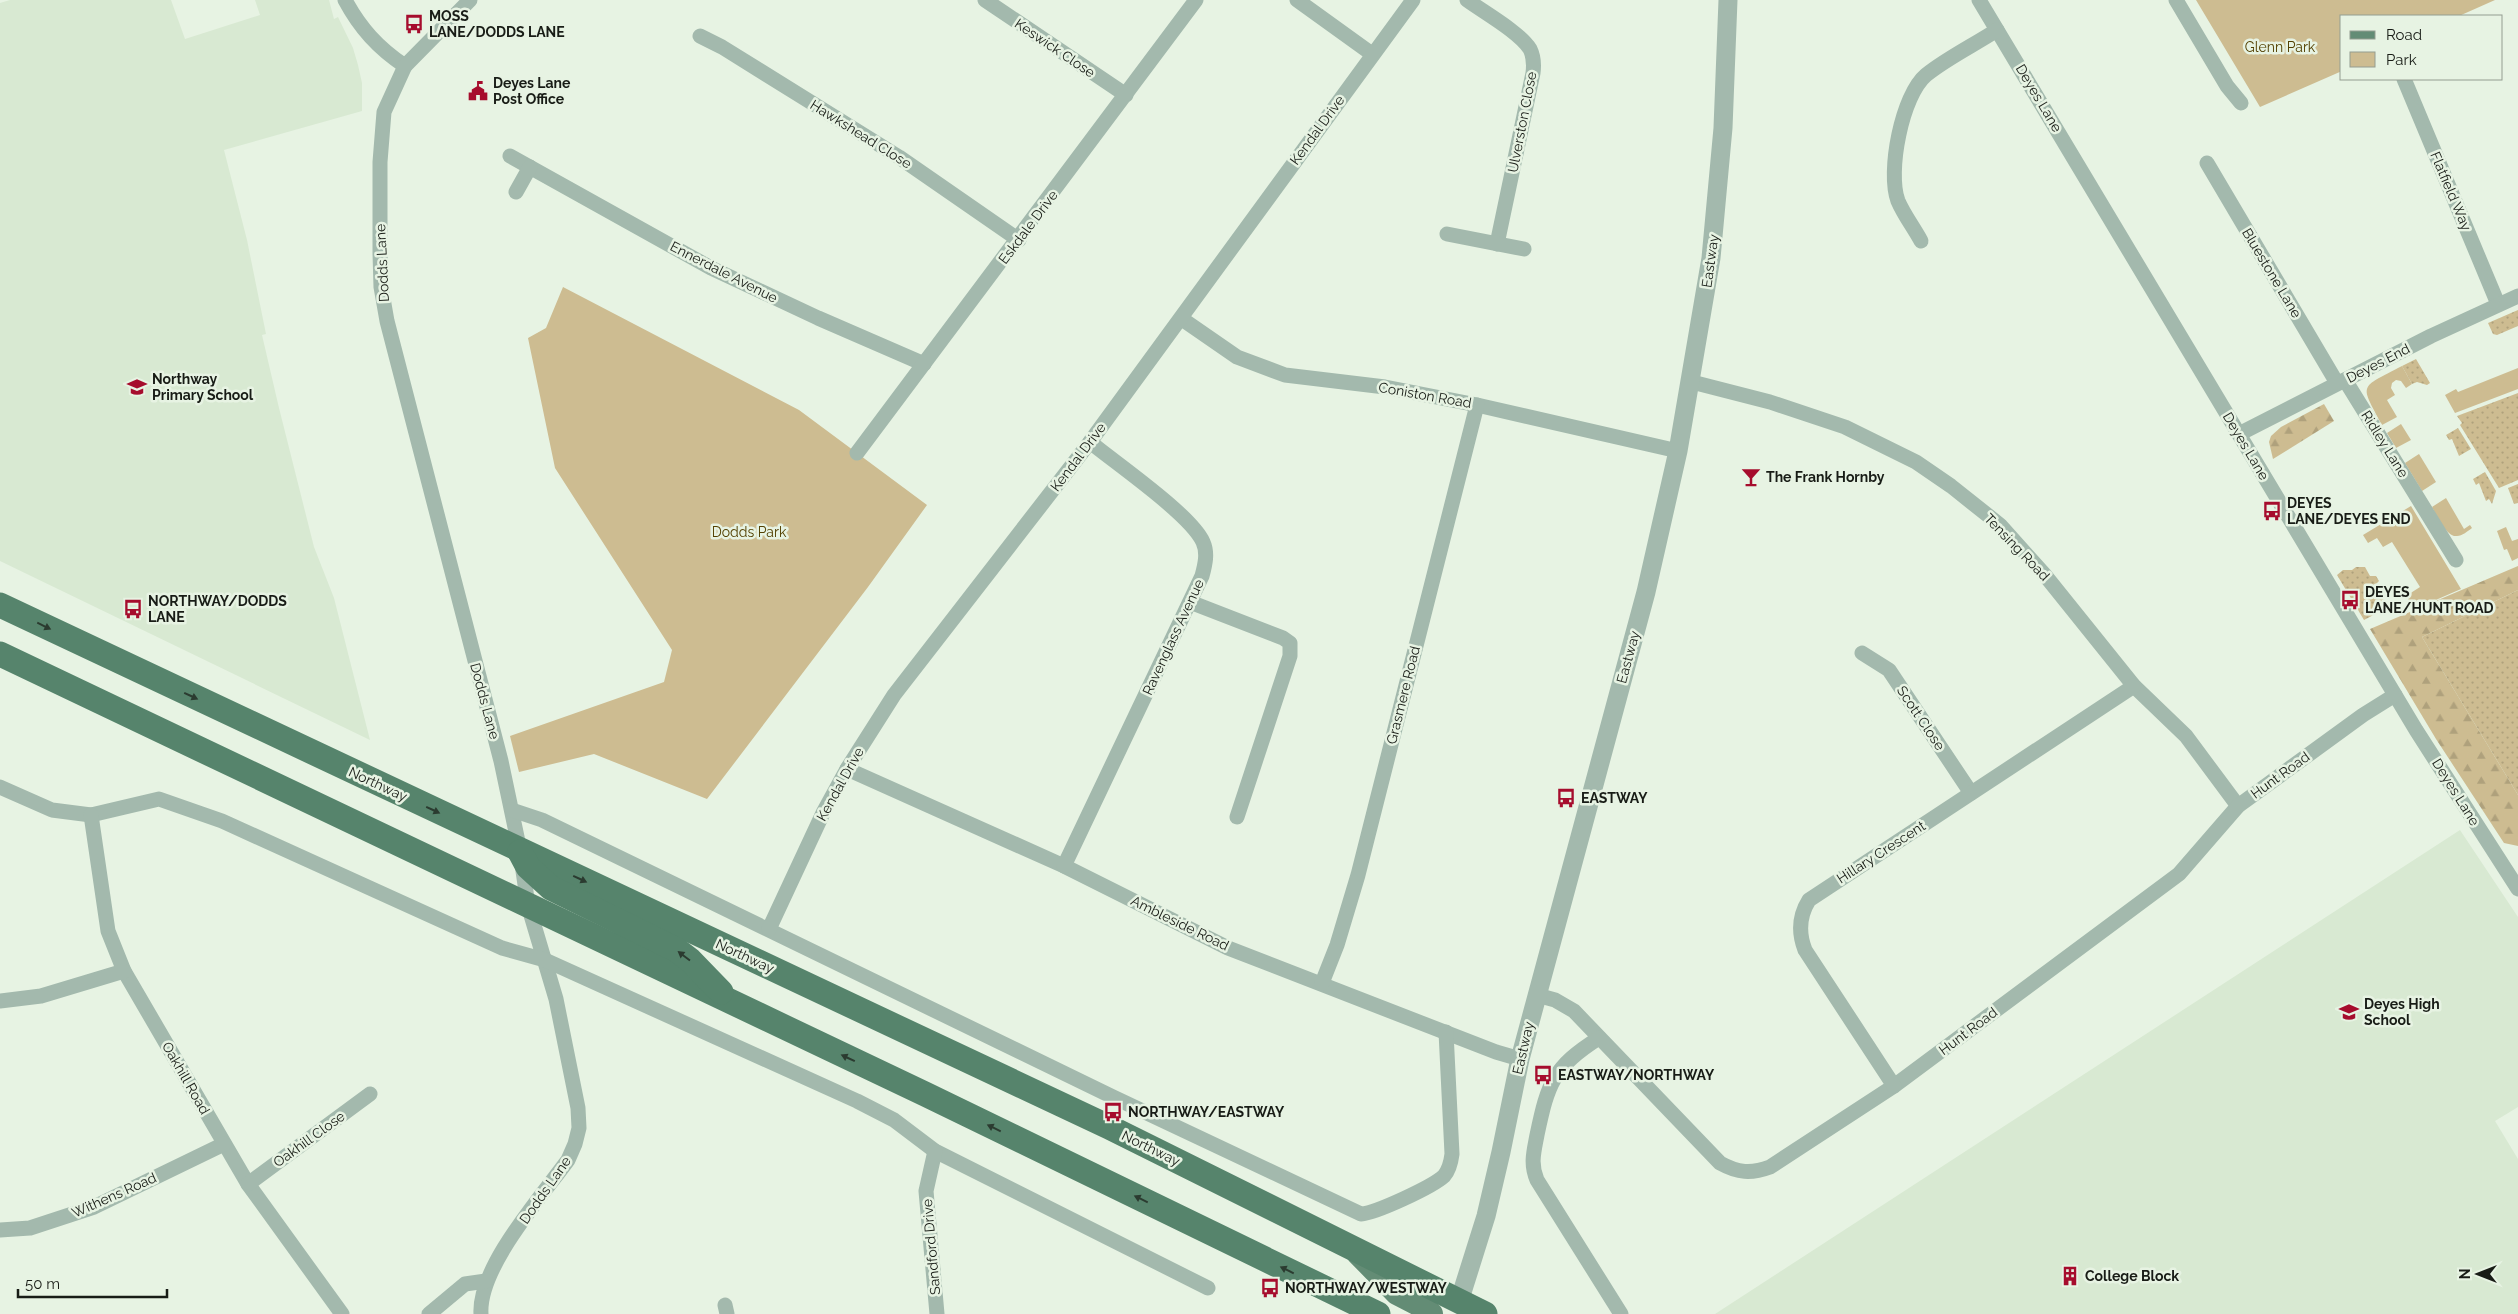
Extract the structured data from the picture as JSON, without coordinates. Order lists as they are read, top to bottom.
{
  "streets": {
    "highway": ["Northway"],
    "street": [
      "Keswick Close",
      "Deyes Lane",
      "Ulverston Close",
      "Kendal Drive",
      "Hawkshead Close",
      "Flatfield Way",
      "Eskdale Drive",
      "Eastway",
      "Dodds Lane",
      "Ennerdale Avenue",
      "Bluestone Lane",
      "Deyes End",
      "Coniston Road",
      "Ridley Lane",
      "Tensing Road",
      "Ravenglass Avenue",
      "Grasmere Road",
      "Scott Close",
      "Hunt Road",
      "Hillary Crescent",
      "Ambleside Road",
      "Oakhill Road",
      "Oakhill Close",
      "Withens Road",
      "Sandford Drive"
    ]
  },
  "crossings": [
    ["Keswick Close", "Eskdale Drive"],
    ["Deyes Lane", "Deyes End"],
    ["Deyes Lane", "Hunt Road"],
    ["Kendal Drive", "Coniston Road"],
    ["Kendal Drive", "Ravenglass Avenue"],
    ["Kendal Drive", "Ambleside Road"],
    ["Hawkshead Close", "Eskdale Drive"],
    ["Flatfield Way", "Deyes End"],
    ["Eskdale Drive", "Ennerdale Avenue"],
    ["Eastway", "Coniston Road"],
    ["Eastway", "Tensing Road"],
    ["Eastway", "Hunt Road"],
    ["Eastway", "Northway"],
    ["Eastway", "Ambleside Road"],
    ["Dodds Lane", "Northway"],
    ["Bluestone Lane", "Deyes End"],
    ["Bluestone Lane", "Ridley Lane"],
    ["Deyes End", "Ridley Lane"],
    ["Coniston Road", "Grasmere Road"],
    ["Tensing Road", "Hunt Road"],
    ["Tensing Road", "Hillary Crescent"],
    ["Ravenglass Avenue", "Ambleside Road"],
    ["Grasmere Road", "Ambleside Road"],
    ["Scott Close", "Hillary Crescent"],
    ["Hunt Road", "Hillary Crescent"],
    ["Oakhill Road", "Oakhill Close"],
    ["Oakhill Road", "Withens Road"]
  ],
  "parks": ["Glenn Park", "Dodds Park"],
  "places": {
    "bus stop": [
      "MOSS LANE/DODDS LANE",
      "DEYES LANE/DEYES END",
      "DEYES LANE/HUNT ROAD",
      "NORTHWAY/DODDS LANE",
      "EASTWAY",
      "EASTWAY/NORTHWAY",
      "NORTHWAY/EASTWAY",
      "NORTHWAY/WESTWAY"
    ],
    "public building": ["Deyes Lane Post Office"],
    "school or university": ["Northway Primary School", "Deyes High School"],
    "bar": ["The Frank Hornby"],
    "building": ["College Block"]
  },
  "legend": ["Road", "Park"],
  "scale_bar": "50 m",
  "north": "left"
}
